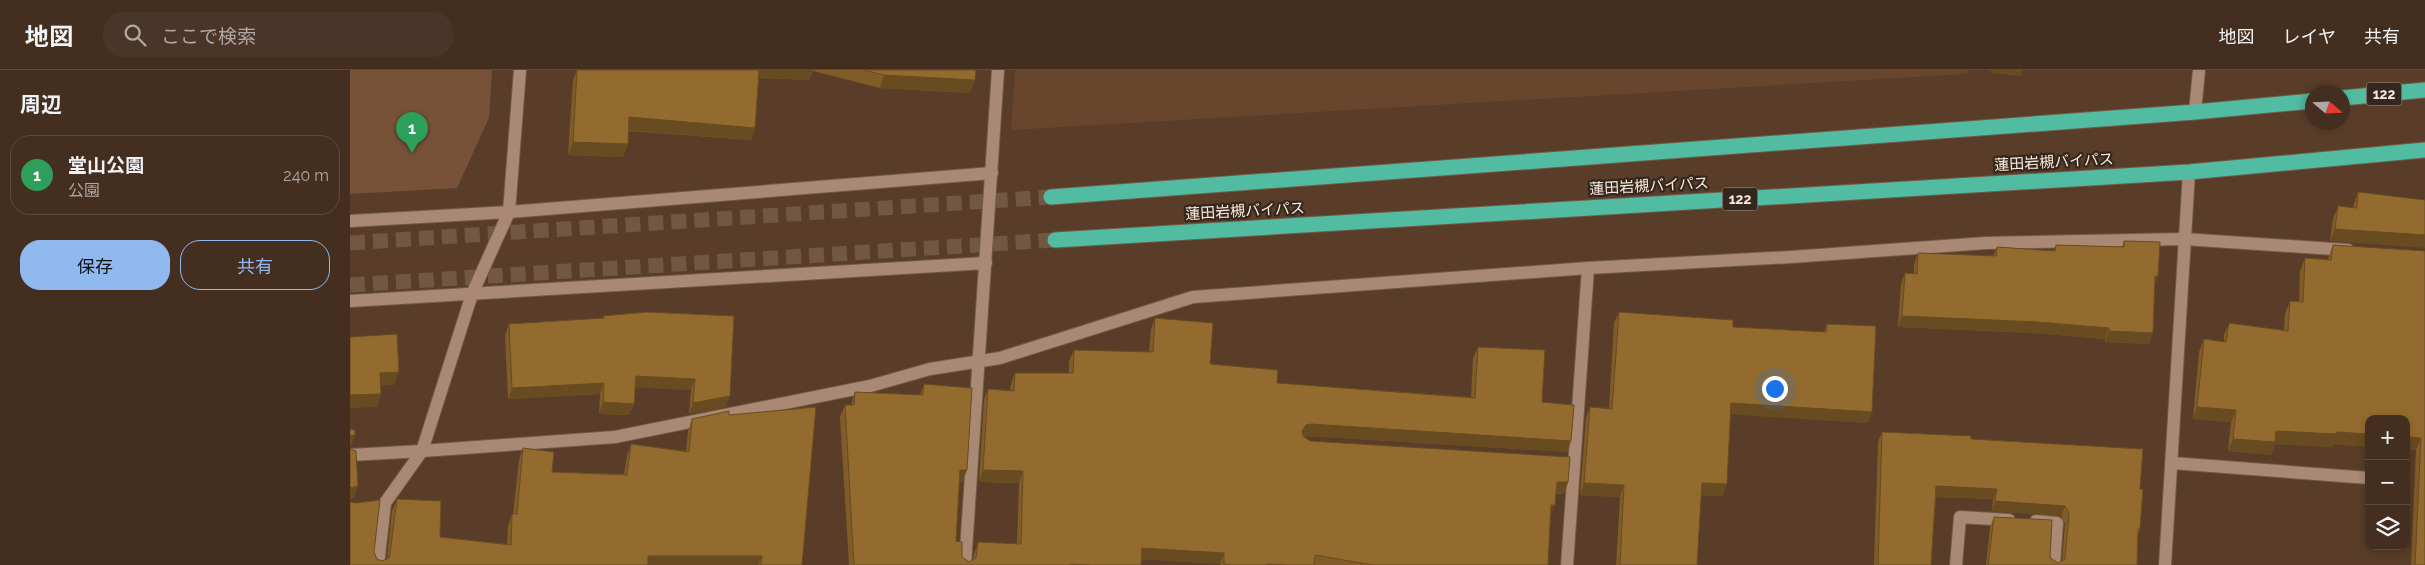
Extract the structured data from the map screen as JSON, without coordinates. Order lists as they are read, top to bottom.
{
  "streets": {
    "highway": ["122", "蓮田岩槻バイパス"]
  },
  "north": "right",
  "page": {
    "header": "地図",
    "search": "ここで検索",
    "nav": ["地図", "レイヤ", "共有"],
    "heading": "周辺",
    "pins": "1",
    "list": [
      {
        "mark": "1",
        "name": "堂山公園",
        "note": "公園",
        "value": "240 m"
      }
    ],
    "buttons": ["保存", "共有"],
    "map_buttons": ["+", "−"]
  }
}
